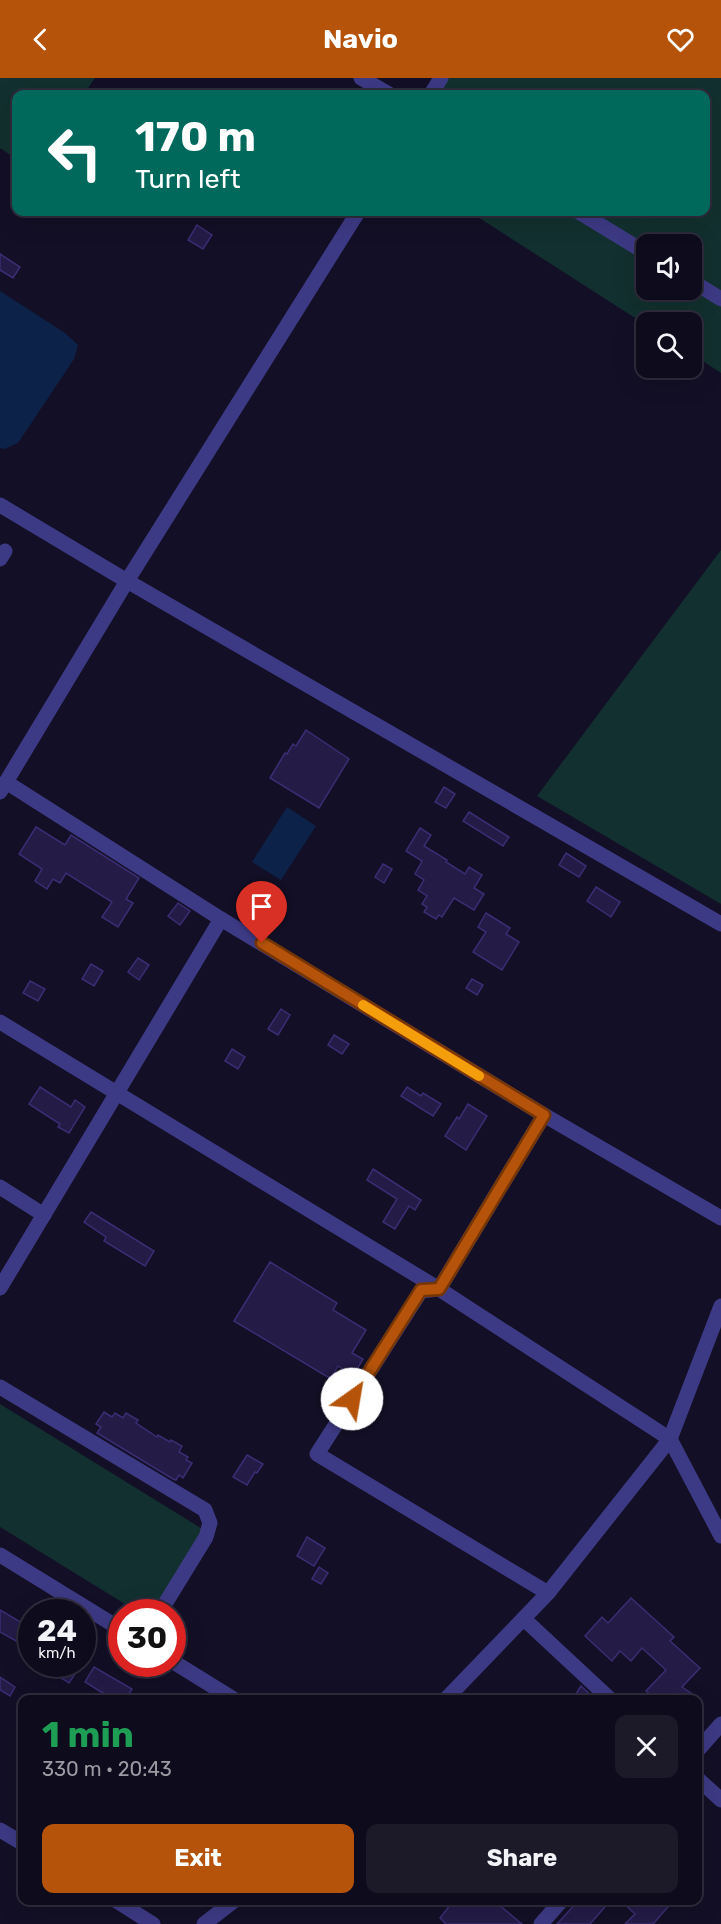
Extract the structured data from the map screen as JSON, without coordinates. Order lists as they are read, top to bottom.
{
  "page": {
    "header": "Navio",
    "turn": ["170 m", "Turn left"],
    "speed": "24 km/h",
    "limit": "30",
    "heading": ["1 min", "330 m · 20:43"],
    "buttons": ["Exit", "Share"]
  }
}
